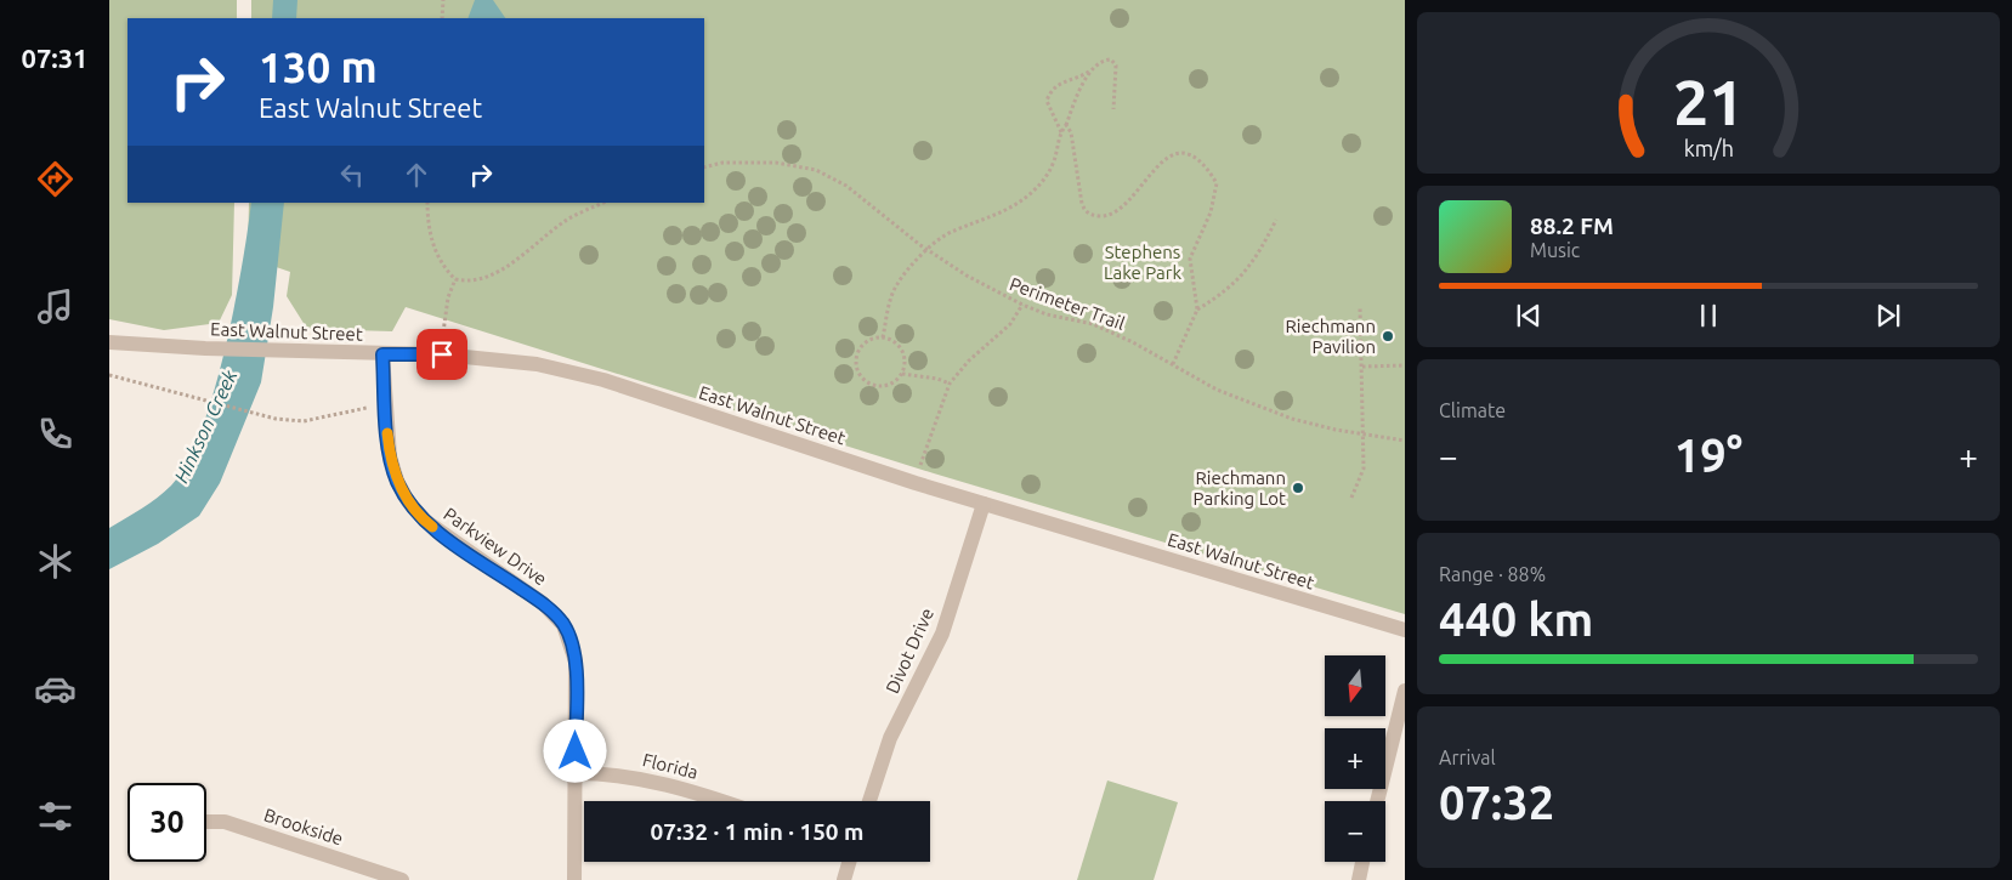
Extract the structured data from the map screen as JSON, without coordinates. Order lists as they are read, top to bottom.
{
  "streets": {
    "street": [
      "East Walnut Street",
      "Parkview Drive",
      "Divot Drive",
      "Florida",
      "Brookside"
    ],
    "path": ["Perimeter Trail"]
  },
  "crossings": [
    ["East Walnut Street", "Parkview Drive"],
    ["East Walnut Street", "Divot Drive"],
    ["Parkview Drive", "Florida"]
  ],
  "water": ["Hinkson Creek"],
  "parks": ["Stephens Lake Park"],
  "places": ["Riechmann Pavilion", "Riechmann Parking Lot"],
  "north": "bottom",
  "page": {
    "tabs": "07:31",
    "turn": ["130 m", "East Walnut Street"],
    "song": ["88.2 FM", "Music"],
    "tile": [
      "Climate",
      ["Range · 88%", "440 km"],
      ["Arrival", "07:32"]
    ],
    "heat": ["−", "19°", "+"],
    "map_buttons": ["+", "−"],
    "limit": "30",
    "trip": "07:32 · 1 min · 150 m",
    "gauge": ["21", "km/h"]
  }
}
